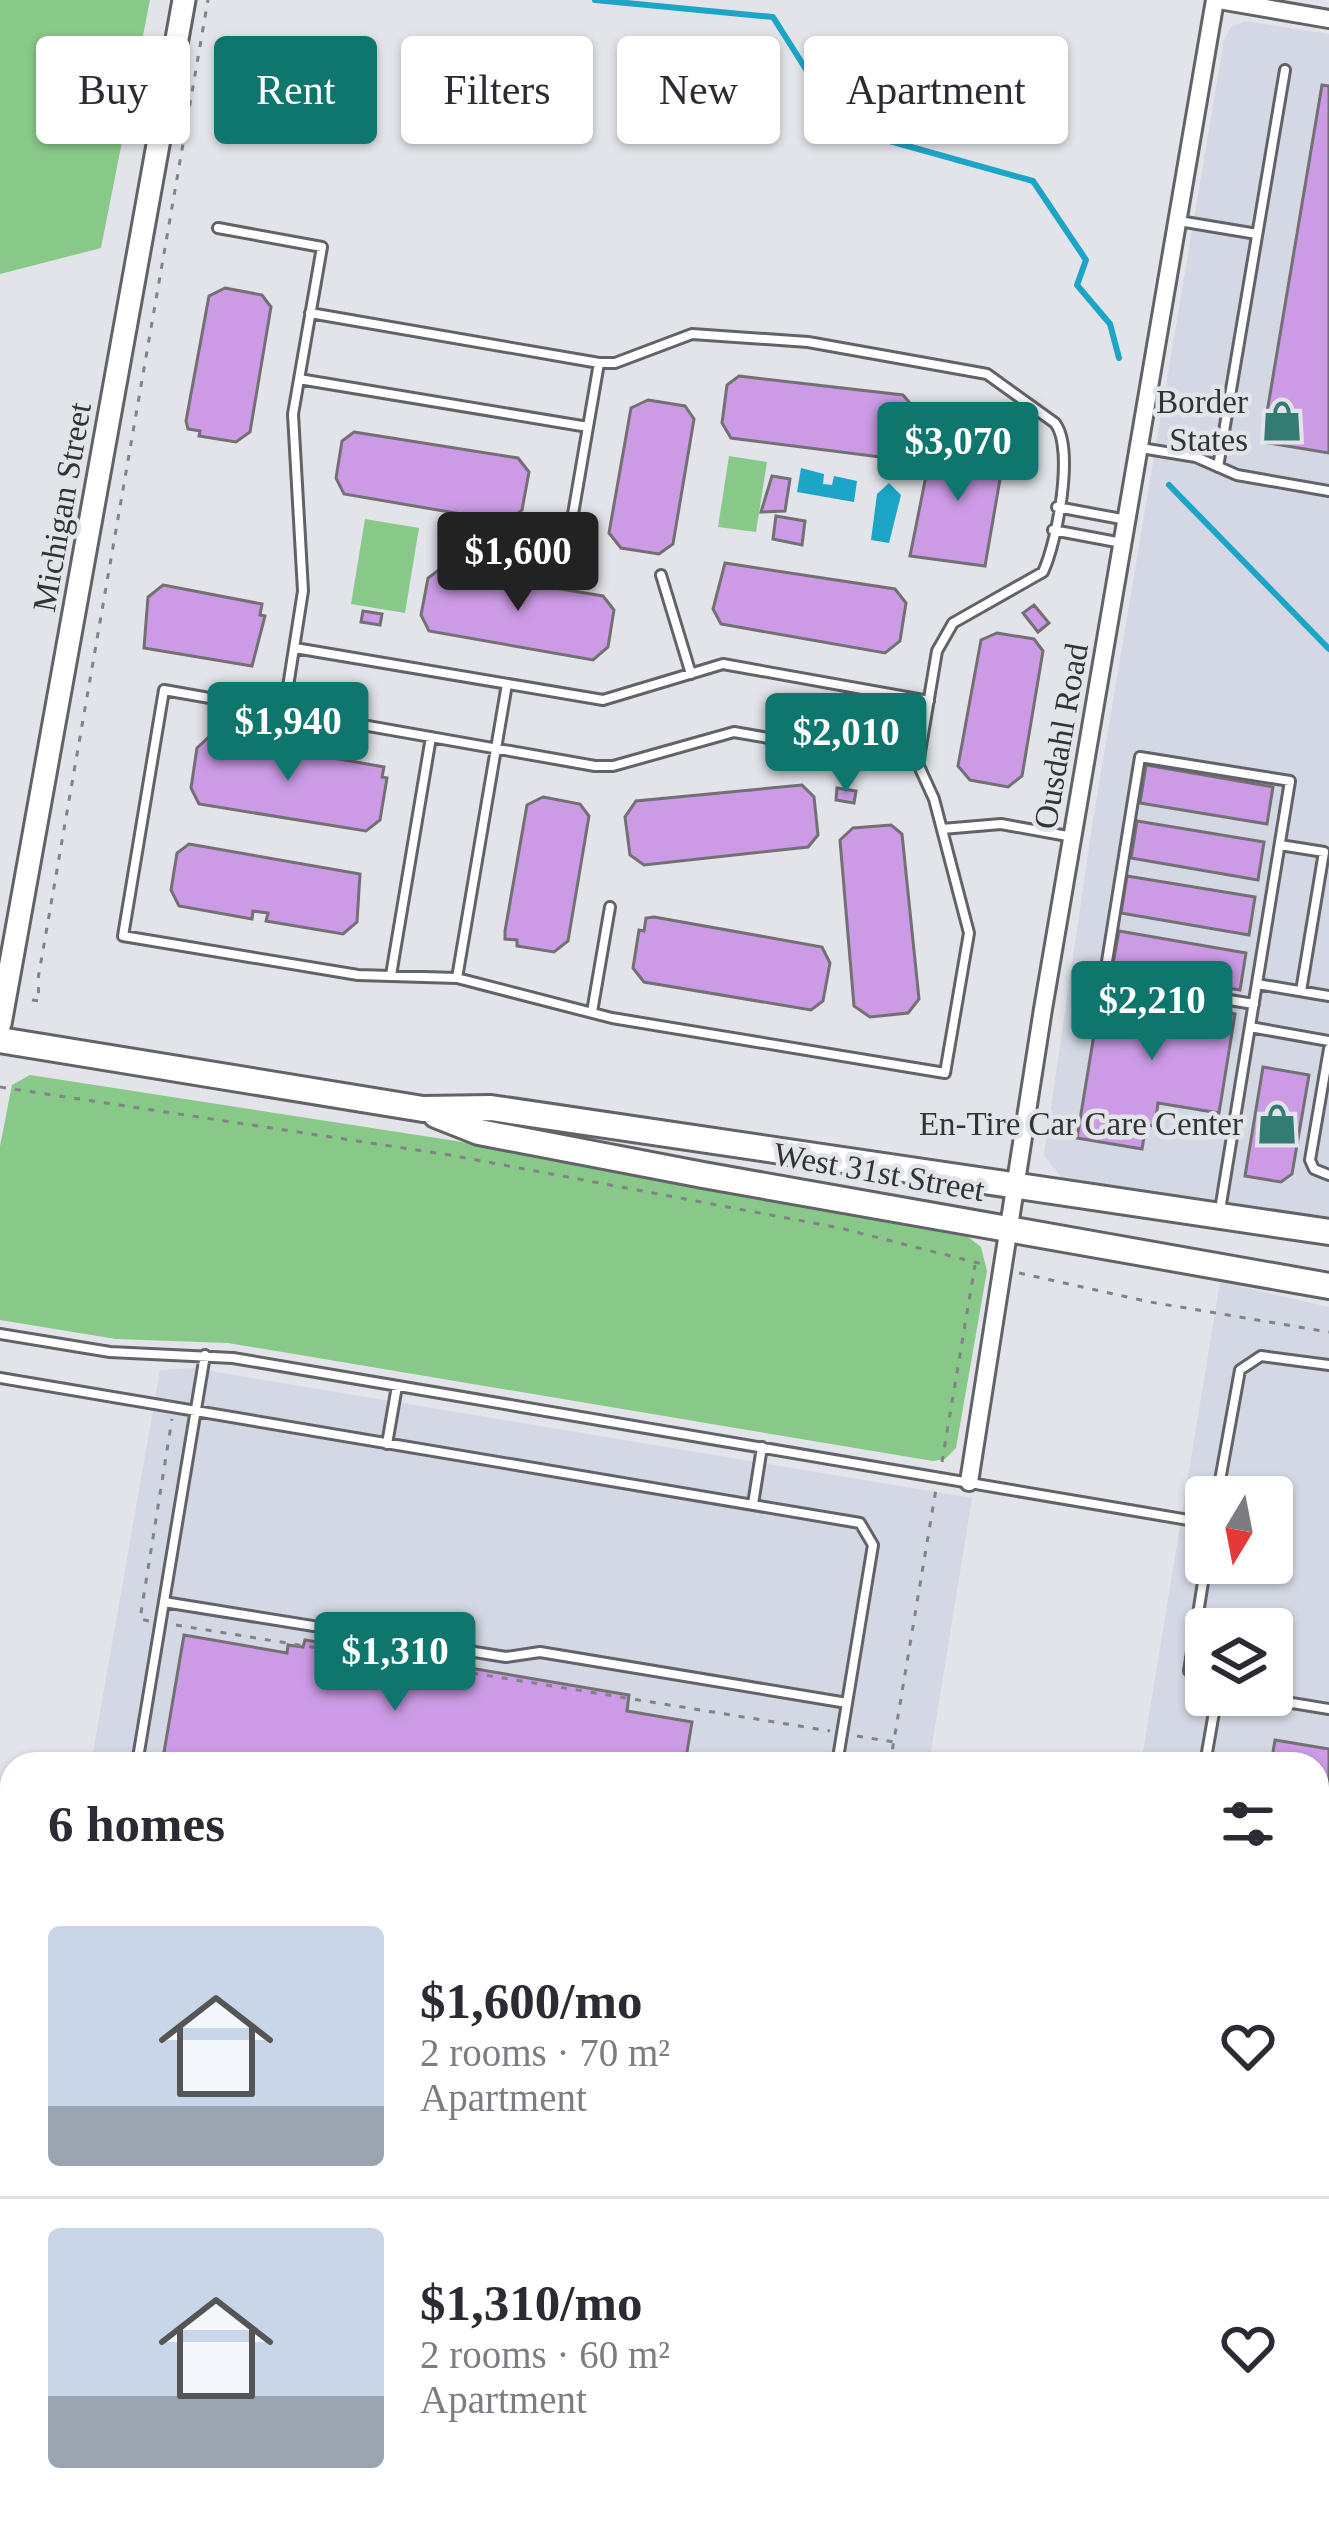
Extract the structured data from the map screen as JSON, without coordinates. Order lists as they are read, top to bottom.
{
  "streets": {
    "main road": ["West 31st Street"],
    "street": ["Michigan Street", "Ousdahl Road"]
  },
  "crossings": [
    ["Ousdahl Road", "West 31st Street"]
  ],
  "places": {
    "shop": ["Border States", "En-Tire Car Care Center"]
  },
  "north": "bottom",
  "page": {
    "chip": [
      "Buy",
      "Rent",
      "Filters",
      "New",
      "Apartment"
    ],
    "price": [
      "$3,070",
      "$1,600",
      "$1,940",
      "$2,010",
      "$2,210",
      "$1,310"
    ],
    "heading": "6 homes",
    "list": [
      {
        "name": "$1,600/mo",
        "note": "2 rooms · 70 m² · Apartment"
      },
      {
        "name": "$1,310/mo",
        "note": "2 rooms · 60 m² · Apartment"
      }
    ]
  }
}
